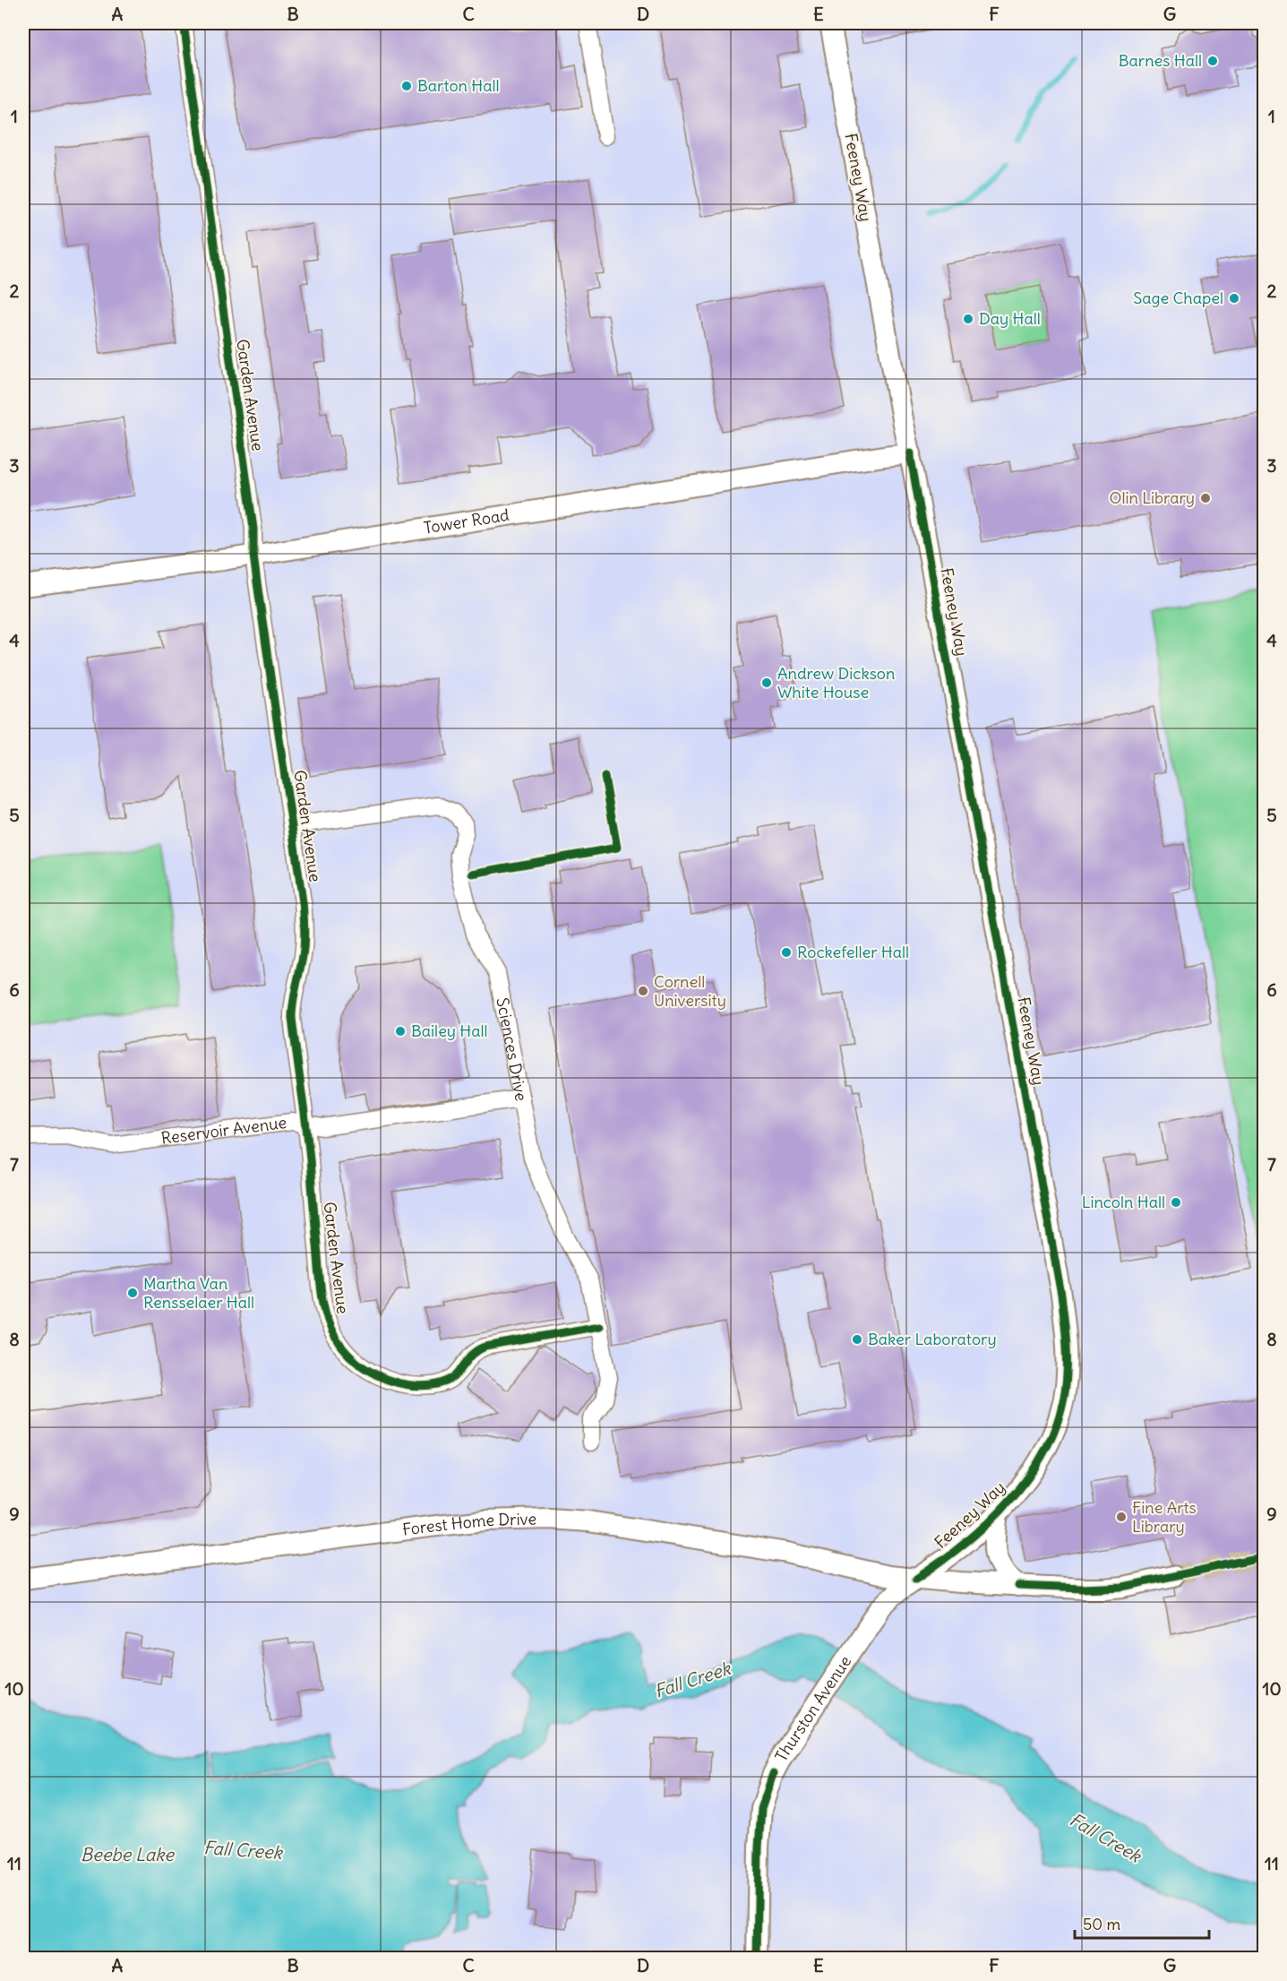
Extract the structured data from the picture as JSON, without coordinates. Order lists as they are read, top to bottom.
{
  "streets": {
    "street": [
      "Feeney Way",
      "Garden Avenue",
      "Tower Road",
      "Sciences Drive",
      "Reservoir Avenue",
      "Forest Home Drive",
      "Thurston Avenue"
    ]
  },
  "crossings": [
    ["Feeney Way", "Tower Road"],
    ["Feeney Way", "Forest Home Drive"],
    ["Feeney Way", "Thurston Avenue"],
    ["Garden Avenue", "Tower Road"],
    ["Garden Avenue", "Sciences Drive"],
    ["Garden Avenue", "Reservoir Avenue"],
    ["Sciences Drive", "Reservoir Avenue"],
    ["Forest Home Drive", "Thurston Avenue"]
  ],
  "water": ["Fall Creek", "Beebe Lake"],
  "places": [
    "Barnes Hall",
    "Barton Hall",
    "Sage Chapel",
    "Day Hall",
    "Olin Library",
    "Andrew Dickson White House",
    "Rockefeller Hall",
    "Cornell University",
    "Bailey Hall",
    "Lincoln Hall",
    "Martha Van Rensselaer Hall",
    "Baker Laboratory",
    "Fine Arts Library"
  ],
  "scale_bar": "50 m",
  "grid": {
    "columns": [
      "A",
      "B",
      "C",
      "D",
      "E",
      "F",
      "G"
    ],
    "rows": [
      "1",
      "2",
      "3",
      "4",
      "5",
      "6",
      "7",
      "8",
      "9",
      "10",
      "11"
    ]
  }
}
